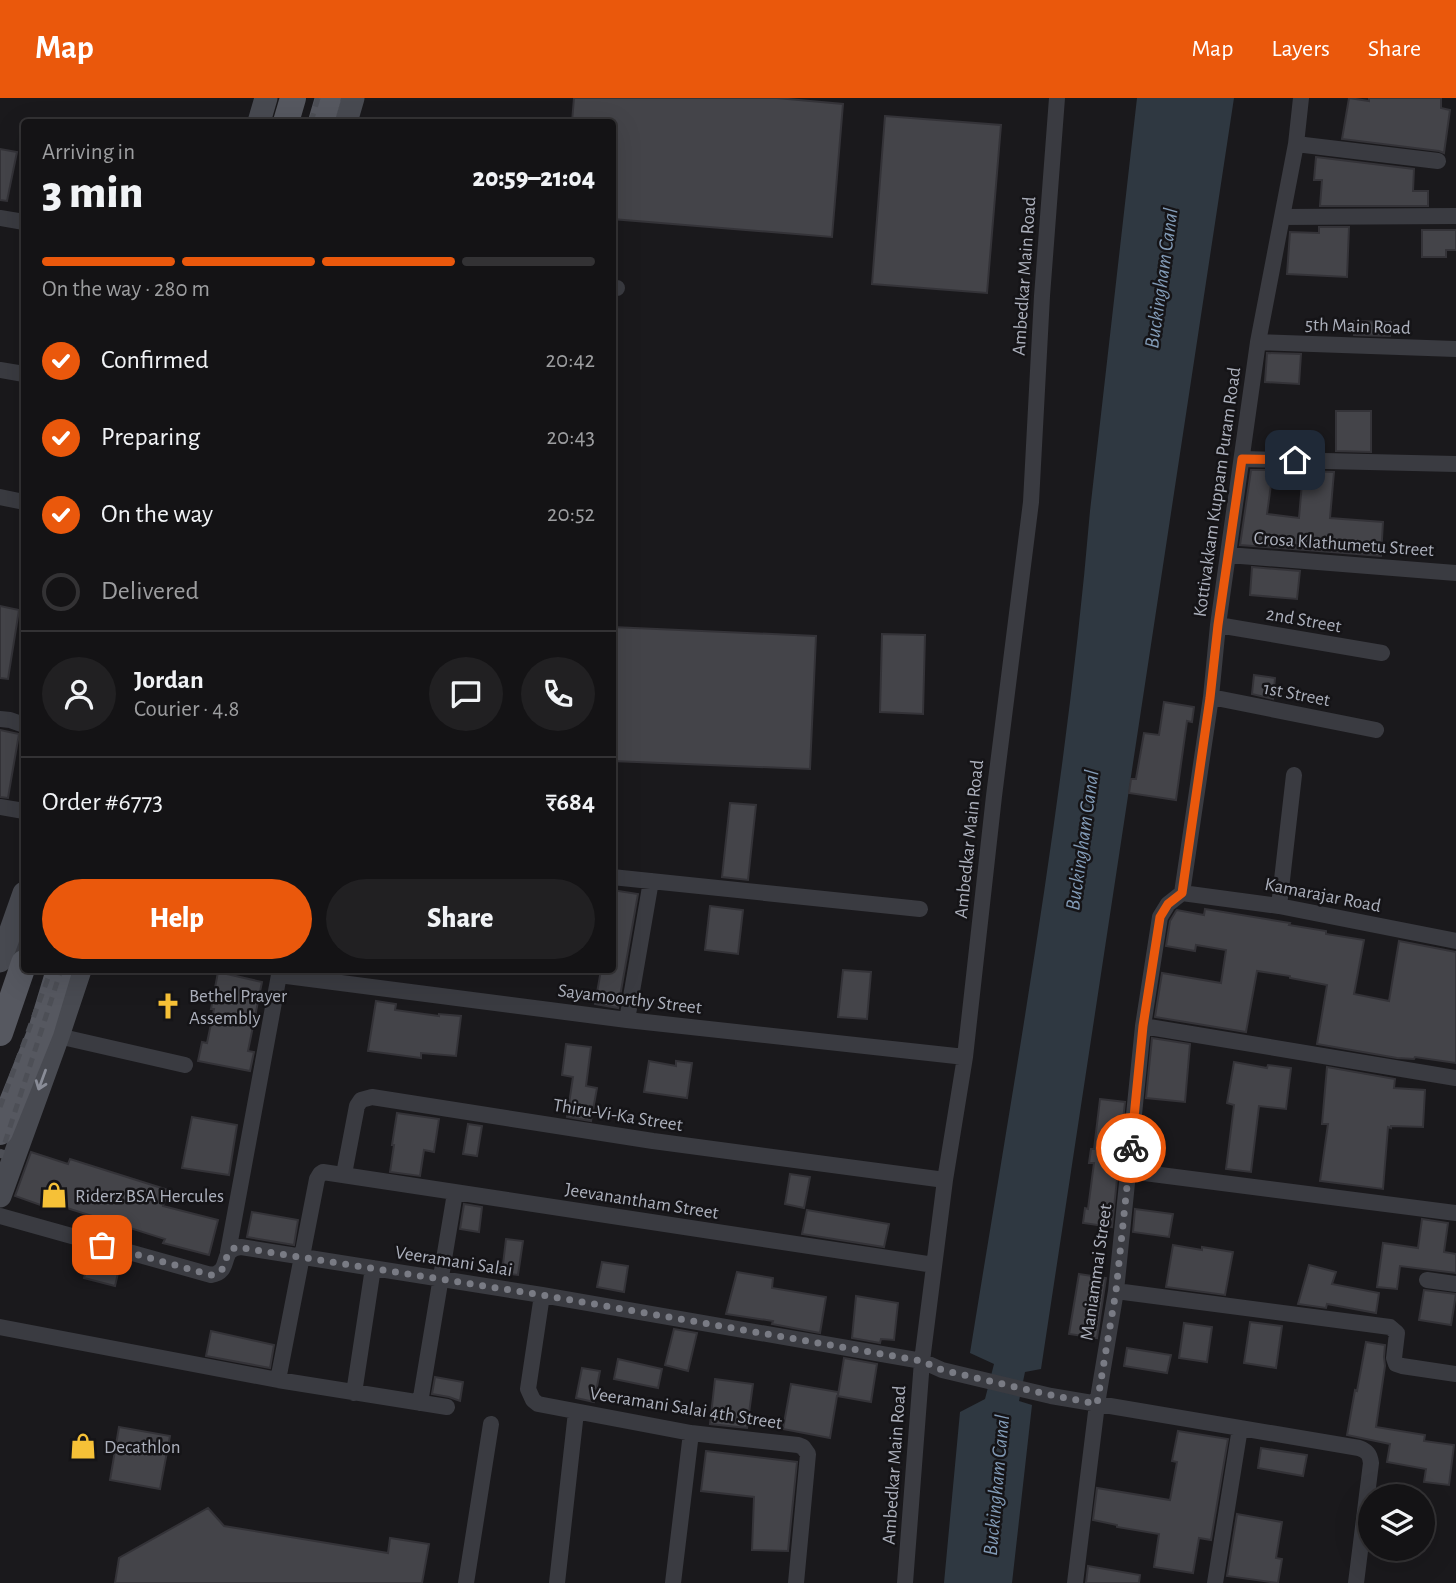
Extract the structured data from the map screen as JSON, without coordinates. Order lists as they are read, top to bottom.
{
  "streets": {
    "street": [
      "Ambedkar Main Road",
      "5th Main Road",
      "Kottivakkam Kuppam Puram Road",
      "Crosa Klathumetu Street",
      "2nd Street",
      "1st Street",
      "Kamarajar Road",
      "Sayamoorthy Street",
      "Thiru-Vi-Ka Street",
      "Jeevanantham Street",
      "Veeramani Salai",
      "Maniammai Street",
      "Veeramani Salai 4th Street"
    ]
  },
  "crossings": [
    ["Ambedkar Main Road", "Sayamoorthy Street"],
    ["Ambedkar Main Road", "Thiru-Vi-Ka Street"],
    ["Ambedkar Main Road", "Jeevanantham Street"],
    ["Ambedkar Main Road", "Veeramani Salai"],
    ["5th Main Road", "Kottivakkam Kuppam Puram Road"],
    ["Kottivakkam Kuppam Puram Road", "Crosa Klathumetu Street"],
    ["Kottivakkam Kuppam Puram Road", "2nd Street"],
    ["Kottivakkam Kuppam Puram Road", "1st Street"],
    ["Kottivakkam Kuppam Puram Road", "Kamarajar Road"],
    ["Kottivakkam Kuppam Puram Road", "Maniammai Street"],
    ["Kamarajar Road", "Maniammai Street"],
    ["Sayamoorthy Street", "Veeramani Salai"],
    ["Thiru-Vi-Ka Street", "Jeevanantham Street"],
    ["Veeramani Salai", "Maniammai Street"],
    ["Veeramani Salai", "Veeramani Salai 4th Street"]
  ],
  "water": ["Buckingham Canal"],
  "places": {
    "church": ["Bethel Prayer Assembly"],
    "shop": ["Riderz BSA Hercules", "Decathlon"]
  },
  "page": {
    "header": "Map",
    "nav": ["Map", "Layers", "Share"],
    "heading": ["3 min", "Arriving in", "20:59–21:04"],
    "panel": [
      "Jordan",
      "Courier · 4.8",
      "Order #6773",
      "₹684"
    ],
    "bar": "On the way · 280 m",
    "list": [
      ["Confirmed", "20:42"],
      ["Preparing", "20:43"],
      ["On the way", "20:52"],
      "Delivered"
    ],
    "buttons": ["Help", "Share"]
  }
}
